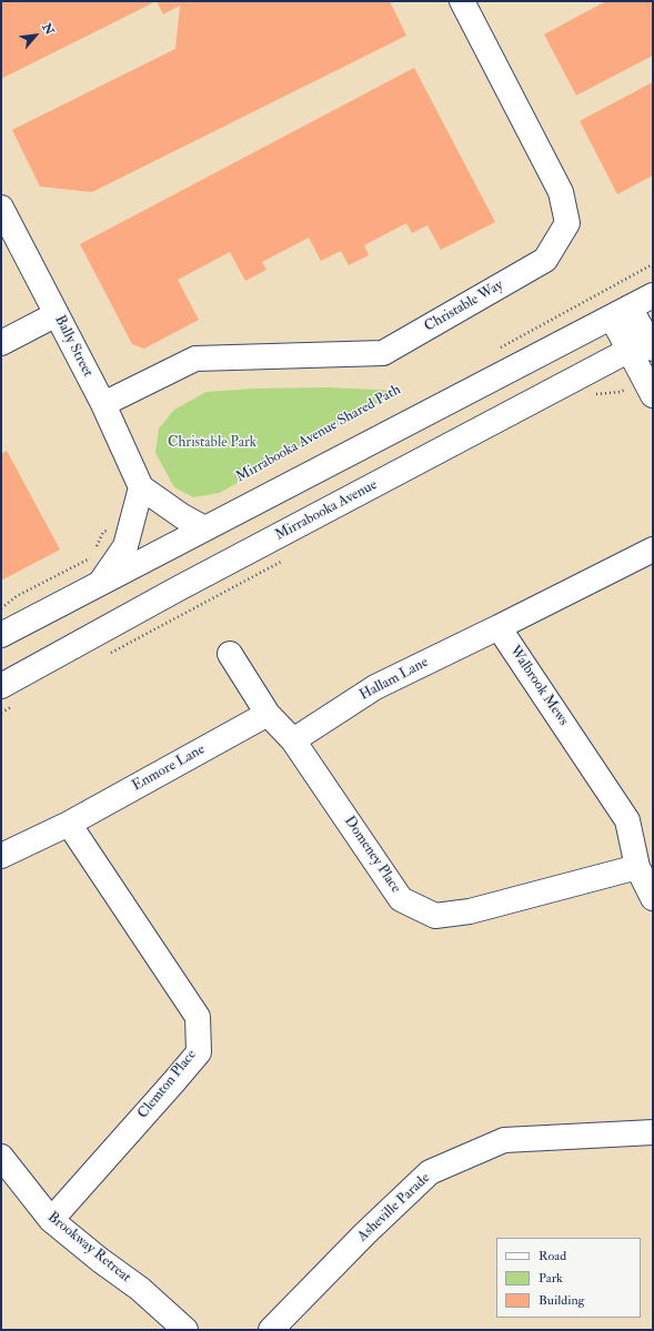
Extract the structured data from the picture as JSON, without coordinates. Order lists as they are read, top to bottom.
{
  "streets": {
    "street": [
      "Christable Way",
      "Bally Street",
      "Mirrabooka Avenue",
      "Hallam Lane",
      "Walbrook Mews",
      "Enmore Lane",
      "Domeney Place",
      "Clemton Place",
      "Asheville Parade",
      "Brookway Retreat"
    ]
  },
  "crossings": [
    ["Christable Way", "Bally Street"],
    ["Hallam Lane", "Walbrook Mews"],
    ["Hallam Lane", "Domeney Place"],
    ["Walbrook Mews", "Domeney Place"],
    ["Enmore Lane", "Domeney Place"],
    ["Enmore Lane", "Clemton Place"],
    ["Clemton Place", "Brookway Retreat"]
  ],
  "parks": ["Christable Park"],
  "legend": ["Road", "Park", "Building"],
  "north": "top right"
}
